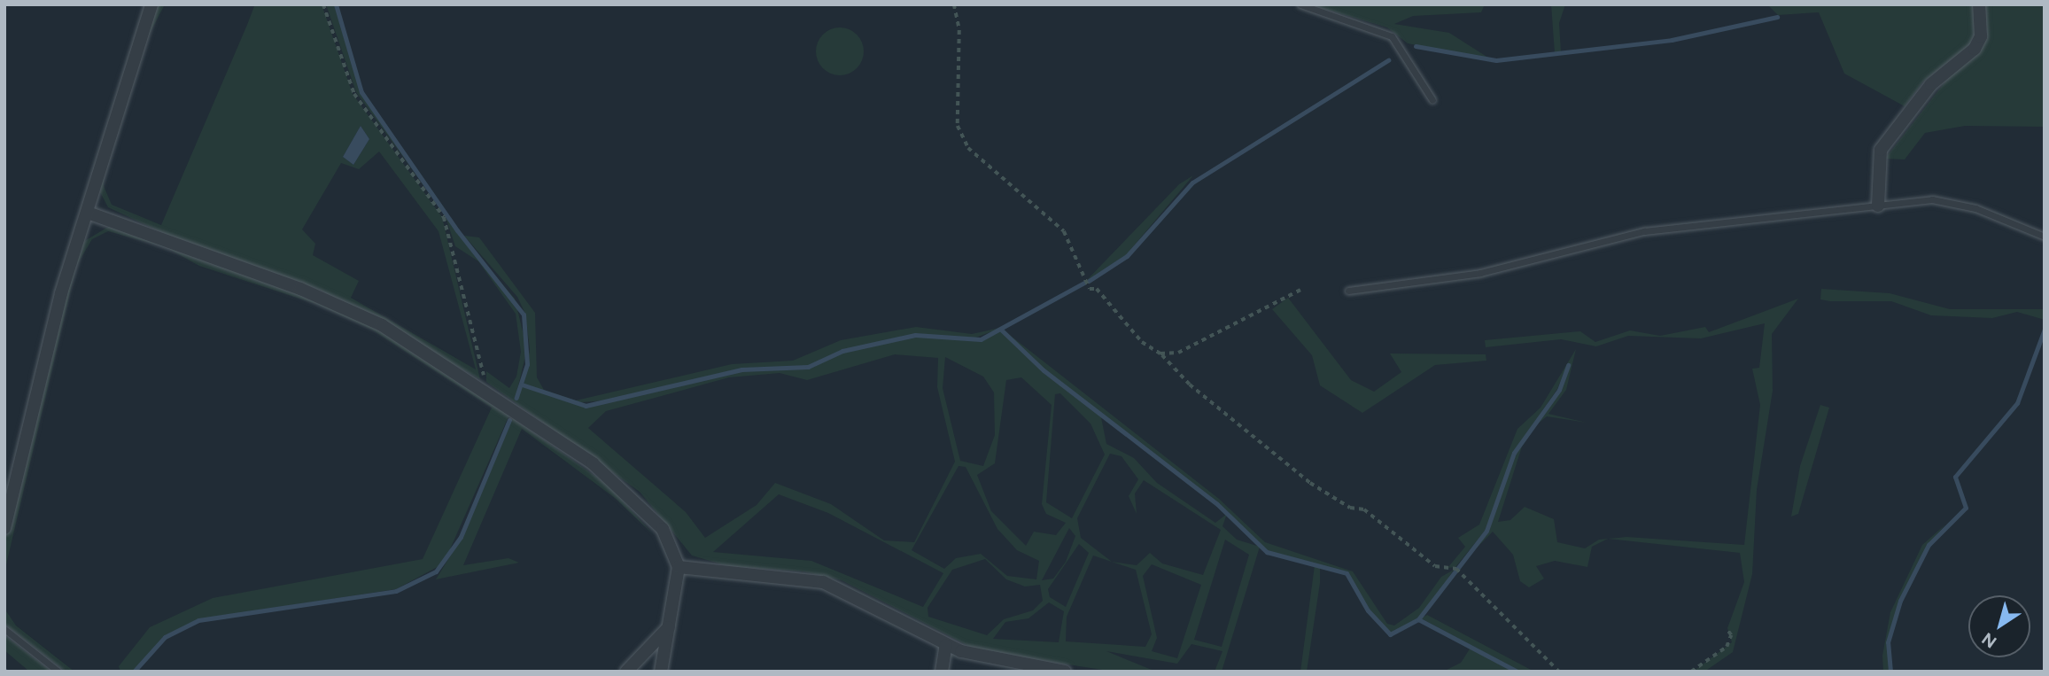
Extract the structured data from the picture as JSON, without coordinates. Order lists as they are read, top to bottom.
{
  "north": "bottom left"
}
